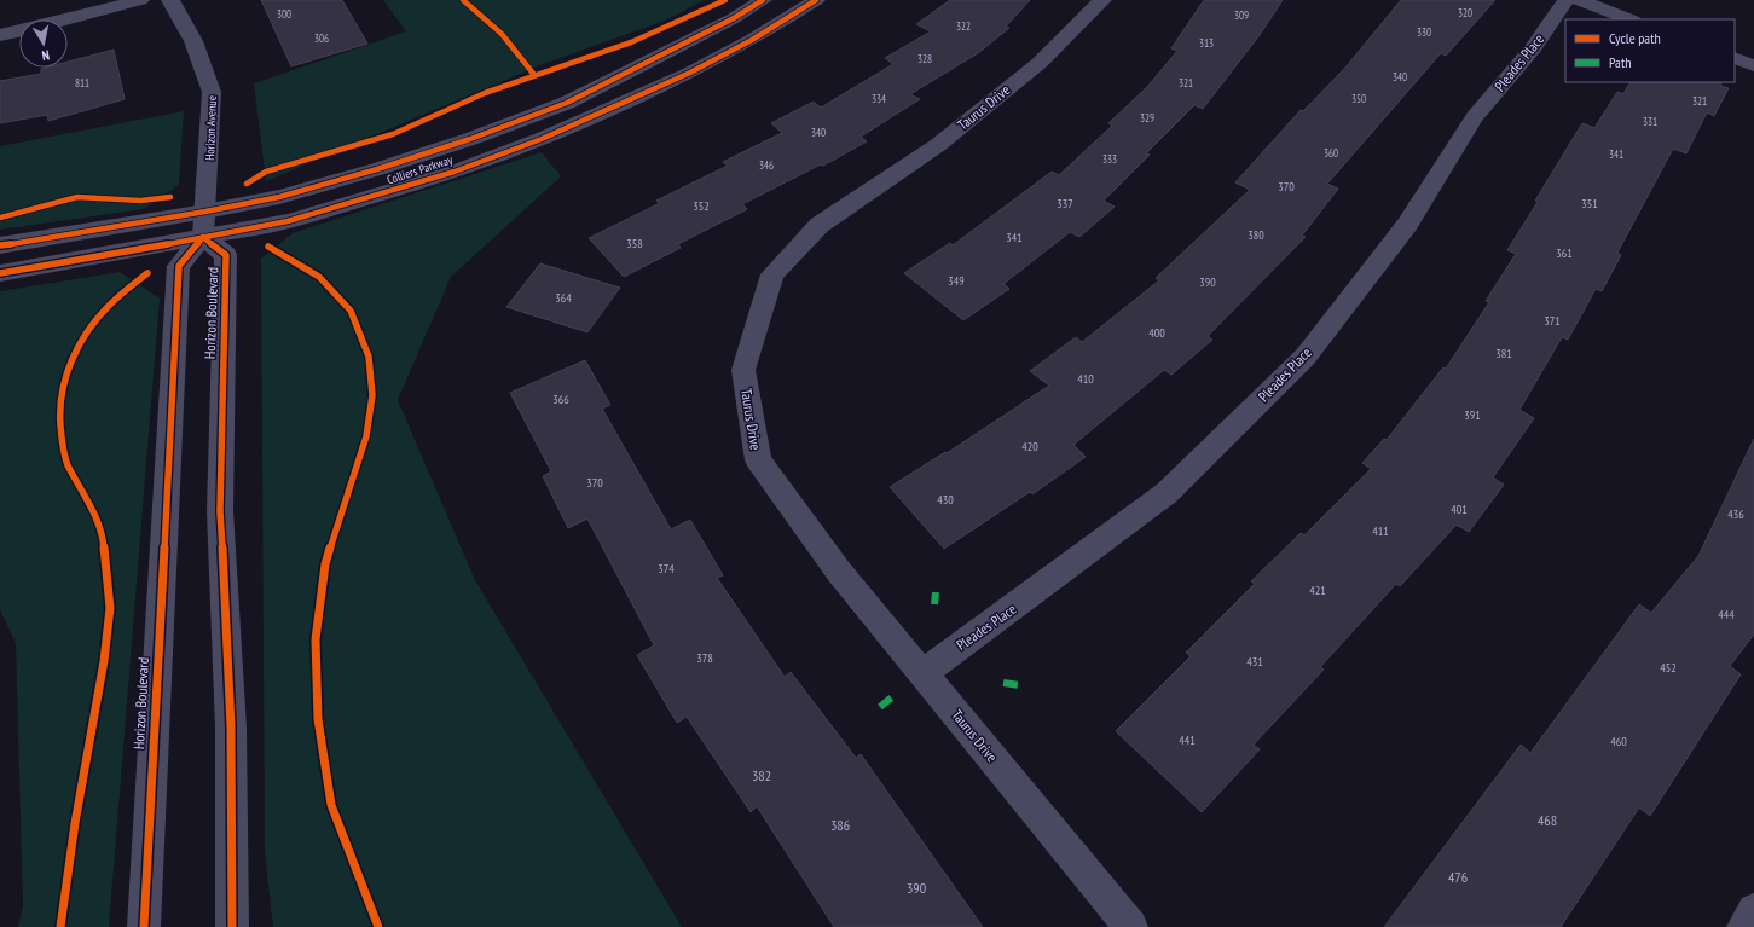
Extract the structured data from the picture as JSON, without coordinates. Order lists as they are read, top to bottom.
{
  "streets": {
    "street": [
      "Pleades Place",
      "Taurus Drive",
      "Horizon Avenue",
      "Colliers Parkway",
      "Horizon Boulevard"
    ]
  },
  "crossings": [
    ["Pleades Place", "Taurus Drive"],
    ["Horizon Avenue", "Colliers Parkway"],
    ["Horizon Avenue", "Horizon Boulevard"],
    ["Colliers Parkway", "Horizon Boulevard"]
  ],
  "house_numbers": [
    "320",
    "300",
    "309",
    "322",
    "330",
    "306",
    "313",
    "328",
    "340",
    "811",
    "321",
    "334",
    "350",
    "321",
    "329",
    "331",
    "340",
    "360",
    "341",
    "333",
    "346",
    "370",
    "337",
    "351",
    "352",
    "380",
    "341",
    "358",
    "361",
    "349",
    "390",
    "364",
    "371",
    "400",
    "381",
    "410",
    "366",
    "391",
    "420",
    "370",
    "430",
    "401",
    "436",
    "411",
    "374",
    "421",
    "444",
    "378",
    "431",
    "452",
    "441",
    "460",
    "382",
    "468",
    "386",
    "476",
    "390"
  ],
  "legend": ["Cycle path", "Path"],
  "north": "bottom"
}
